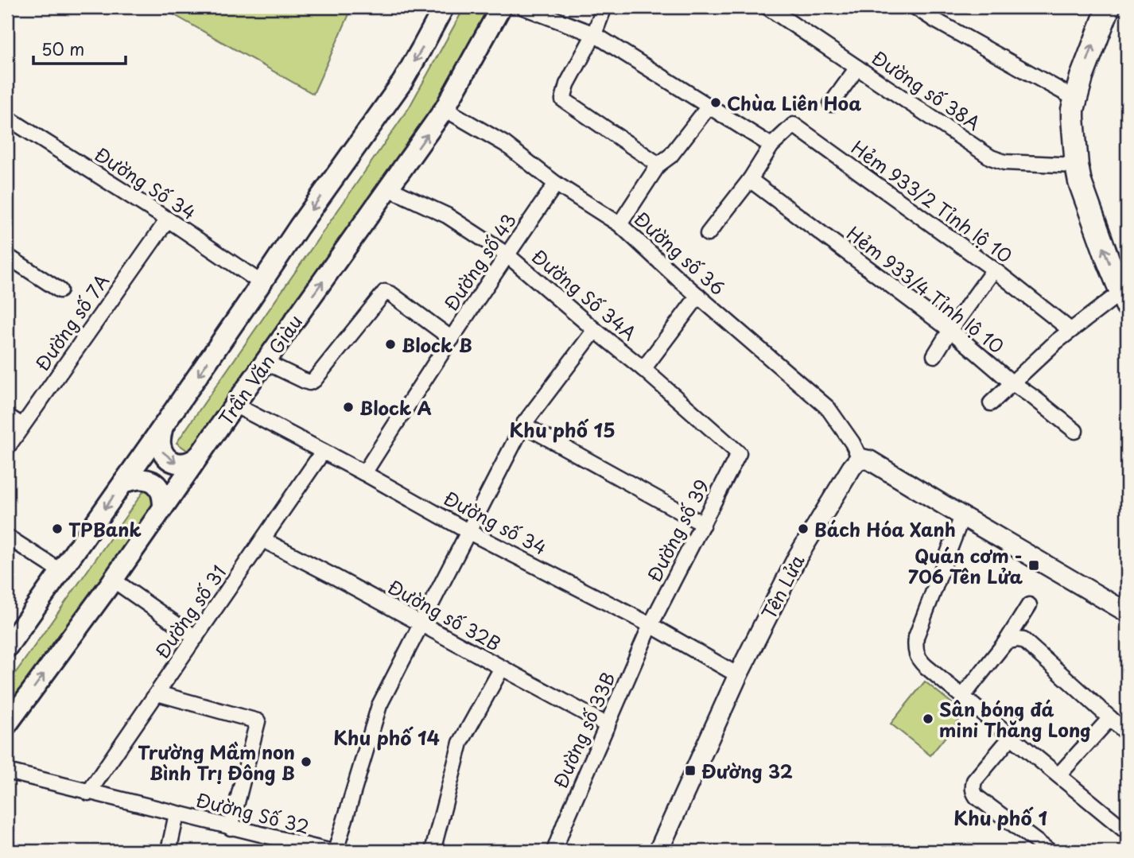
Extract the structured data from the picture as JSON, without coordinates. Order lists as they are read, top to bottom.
{
  "streets": {
    "main road": ["Trần Văn Giàu"],
    "street": [
      "Đường số 38A",
      "Đường Số 34",
      "Hẻm 933/2 Tỉnh lộ 10",
      "Đường số 36",
      "Đường số 43",
      "Hẻm 933/4 Tỉnh lộ 10",
      "Đường Số 34A",
      "Đường số 7A",
      "Đường số 34",
      "Đường số 39",
      "Tên Lửa",
      "Đường số 31",
      "Đường số 32B",
      "Đường số 33B",
      "Đường Số 32"
    ]
  },
  "crossings": [
    ["Đường Số 34", "Đường số 7A"],
    ["Đường số 36", "Đường số 43"],
    ["Đường số 36", "Trần Văn Giàu"],
    ["Đường số 36", "Tên Lửa"],
    ["Đường số 43", "Đường Số 34A"],
    ["Đường số 43", "Đường số 34"],
    ["Đường Số 34A", "Trần Văn Giàu"],
    ["Đường Số 34A", "Đường số 39"],
    ["Trần Văn Giàu", "Đường số 34"],
    ["Đường số 34", "Đường số 39"],
    ["Đường số 34", "Tên Lửa"],
    ["Đường số 34", "Đường số 31"],
    ["Đường số 34", "Đường số 33B"],
    ["Đường số 39", "Đường số 33B"],
    ["Đường số 31", "Đường số 32B"],
    ["Đường số 31", "Đường Số 32"],
    ["Đường số 32B", "Đường số 33B"]
  ],
  "districts": ["Khu phố 15", "Khu phố 14", "Khu phố 1"],
  "places": {
    "other": [
      "Chùa Liên Hoa",
      "Block B",
      "Block A",
      "TPBank",
      "Bách Hóa Xanh",
      "Sân bóng đá mini Thăng Long",
      "Trường Mầm non Bình Trị Đông B"
    ],
    "transit": ["Quán cơm - 706 Tên Lửa", "Đường 32"]
  },
  "scale_bar": "50 m"
}
